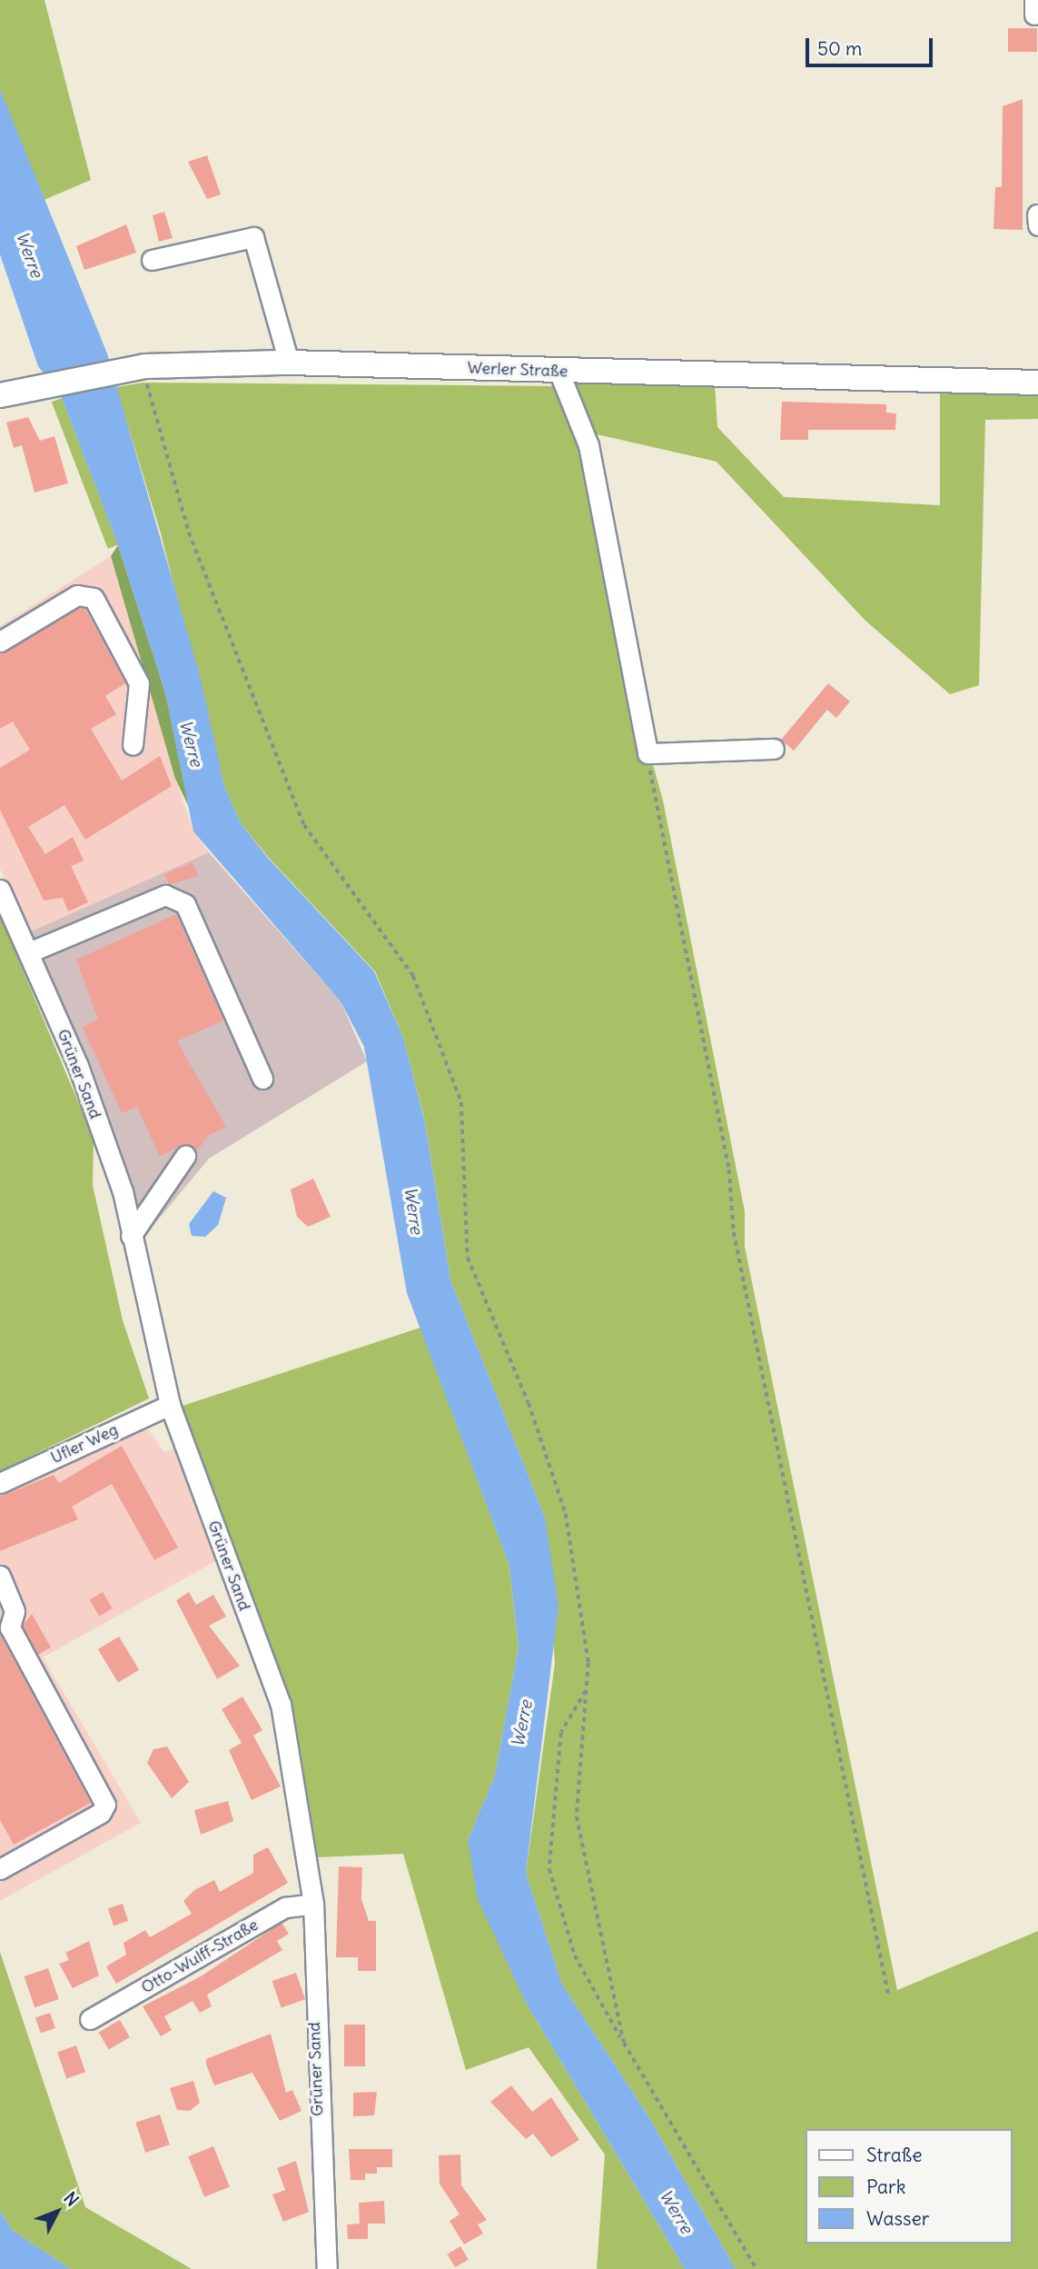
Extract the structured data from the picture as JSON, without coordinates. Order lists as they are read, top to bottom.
{
  "streets": {
    "main road": ["Werler Straße"],
    "street": ["Grüner Sand", "Ufler Weg", "Otto-Wulff-Straße"]
  },
  "crossings": [
    ["Grüner Sand", "Ufler Weg"],
    ["Grüner Sand", "Otto-Wulff-Straße"]
  ],
  "water": ["Werre"],
  "legend": ["Straße", "Park", "Wasser"],
  "scale_bar": "50 m",
  "north": "top right"
}
